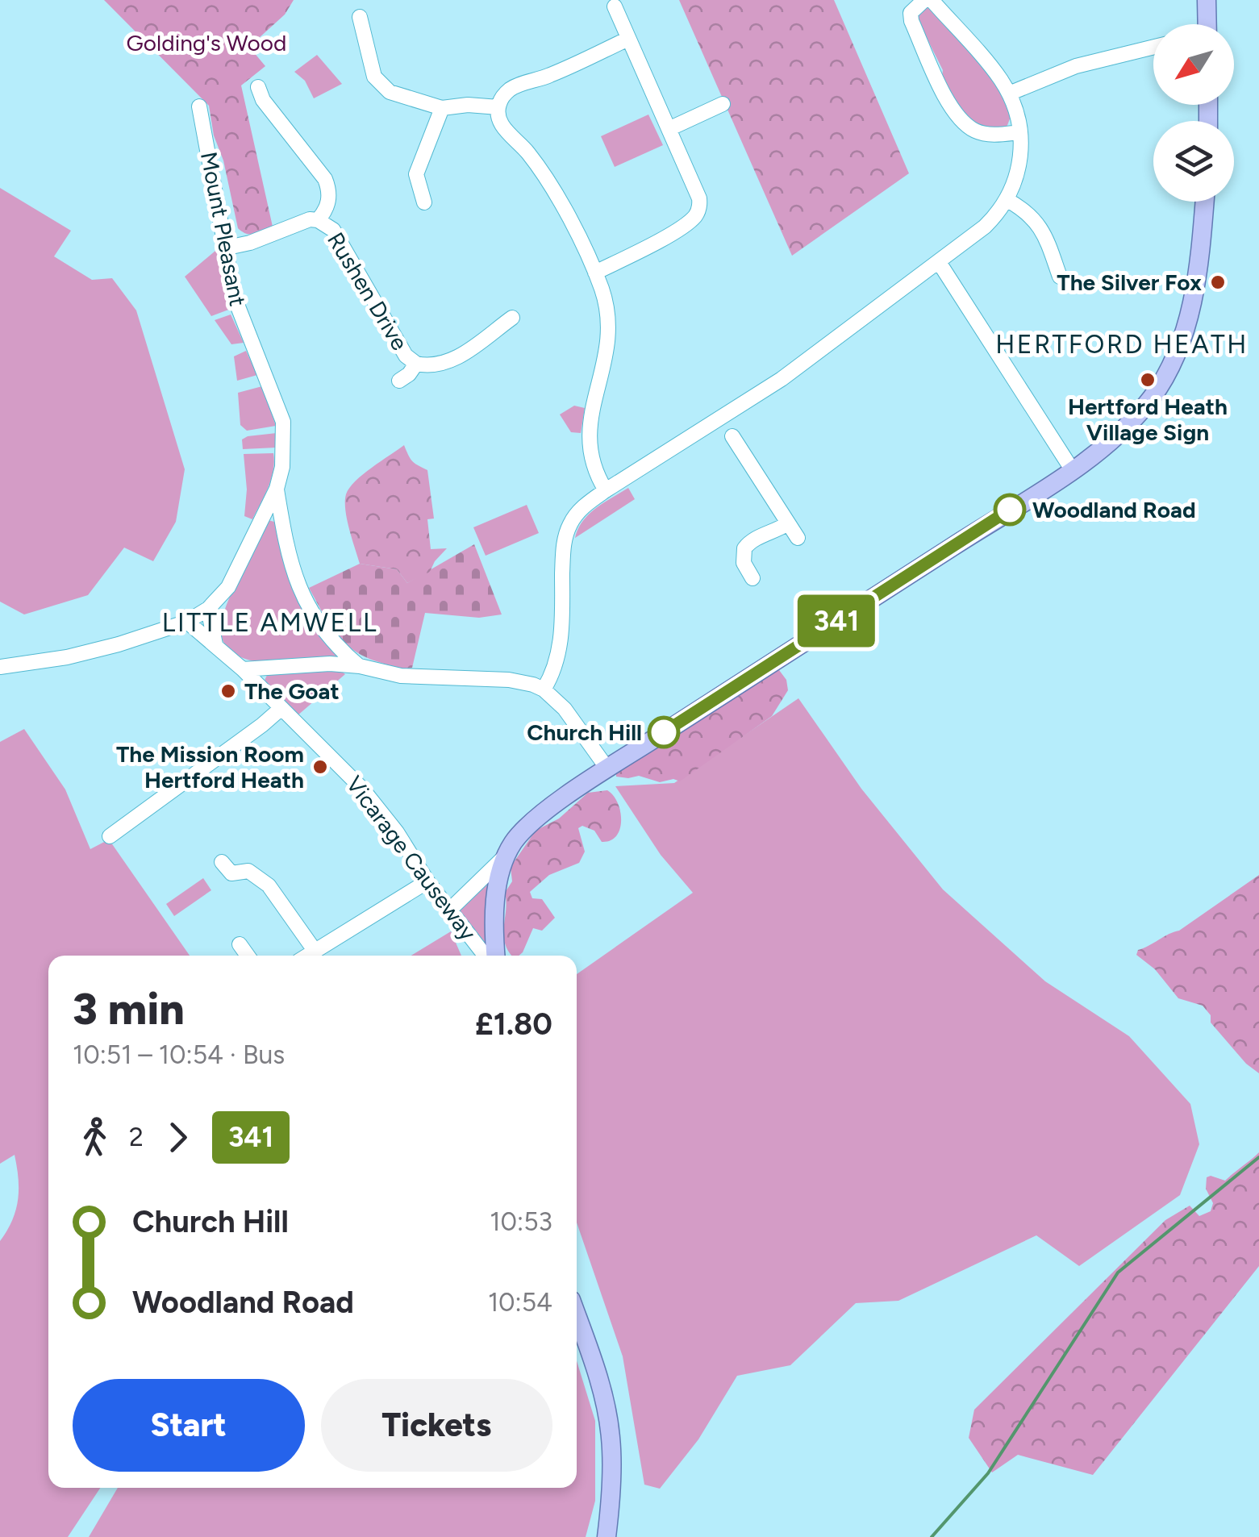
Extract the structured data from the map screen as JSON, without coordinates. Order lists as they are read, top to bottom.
{
  "streets": {
    "street": ["Mount Pleasant", "Rushen Drive", "Vicarage Causeway"]
  },
  "crossings": [
    ["Mount Pleasant", "Rushen Drive"]
  ],
  "districts": ["HERTFORD HEATH", "LITTLE AMWELL"],
  "parks": ["Golding's Wood"],
  "places": [
    "The Silver Fox",
    "Hertford Heath Village Sign",
    "Woodland Road",
    "The Goat",
    "Church Hill",
    "The Mission Room Hertford Heath"
  ],
  "lines": ["bus line 341"],
  "north": "bottom left",
  "page": {
    "on_map": "341",
    "heading": ["3 min", "10:51 – 10:54 · Bus", "£1.80"],
    "legs": ["2", "341"],
    "list": [
      {
        "name": "Church Hill",
        "value": "10:53"
      },
      {
        "name": "Woodland Road",
        "value": "10:54"
      }
    ],
    "buttons": ["Start", "Tickets"]
  }
}
